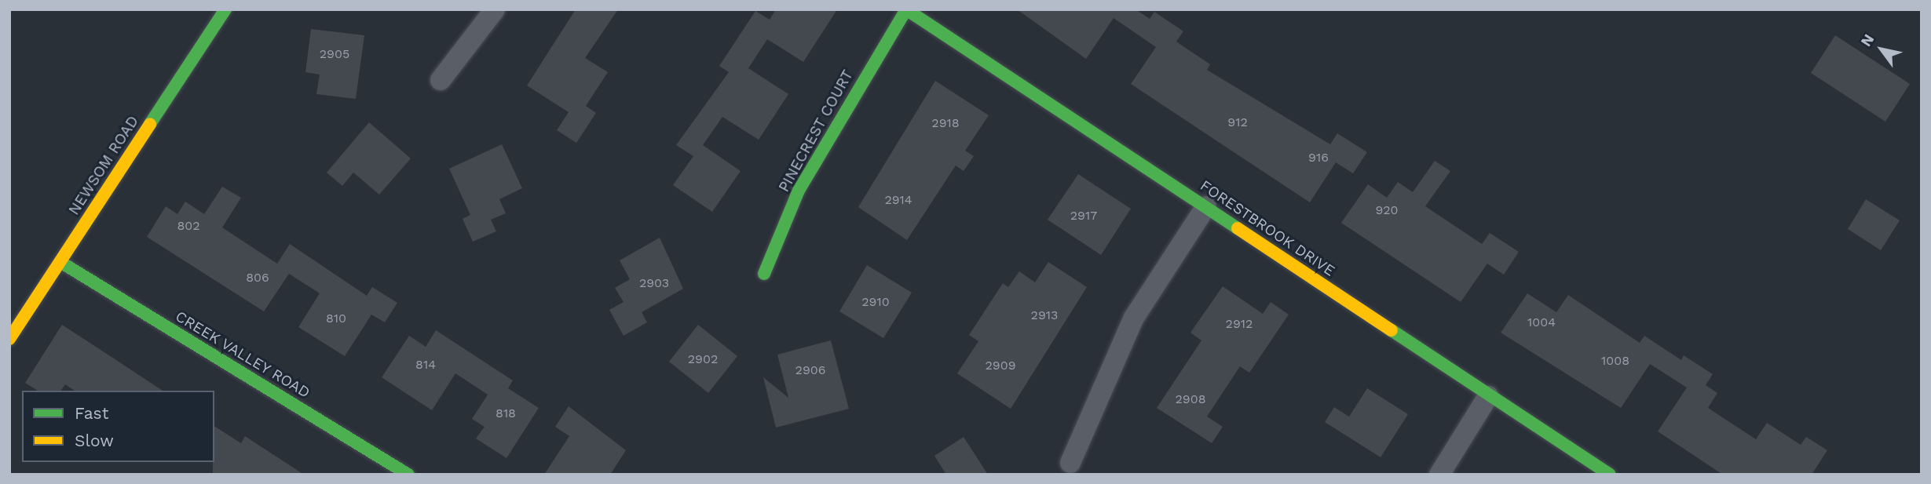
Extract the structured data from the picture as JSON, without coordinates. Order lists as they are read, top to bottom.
{
  "streets": {
    "street": [
      "PINECREST COURT",
      "NEWSOM ROAD",
      "FORESTBROOK DRIVE",
      "CREEK VALLEY ROAD"
    ]
  },
  "crossings": [
    ["PINECREST COURT", "FORESTBROOK DRIVE"],
    ["NEWSOM ROAD", "CREEK VALLEY ROAD"]
  ],
  "house_numbers": [
    "2905",
    "912",
    "2918",
    "916",
    "2914",
    "920",
    "2917",
    "802",
    "806",
    "2903",
    "2910",
    "2913",
    "810",
    "1004",
    "2912",
    "2902",
    "1008",
    "814",
    "2909",
    "2906",
    "2908",
    "818"
  ],
  "legend": ["Fast", "Slow"],
  "north": "top left"
}
